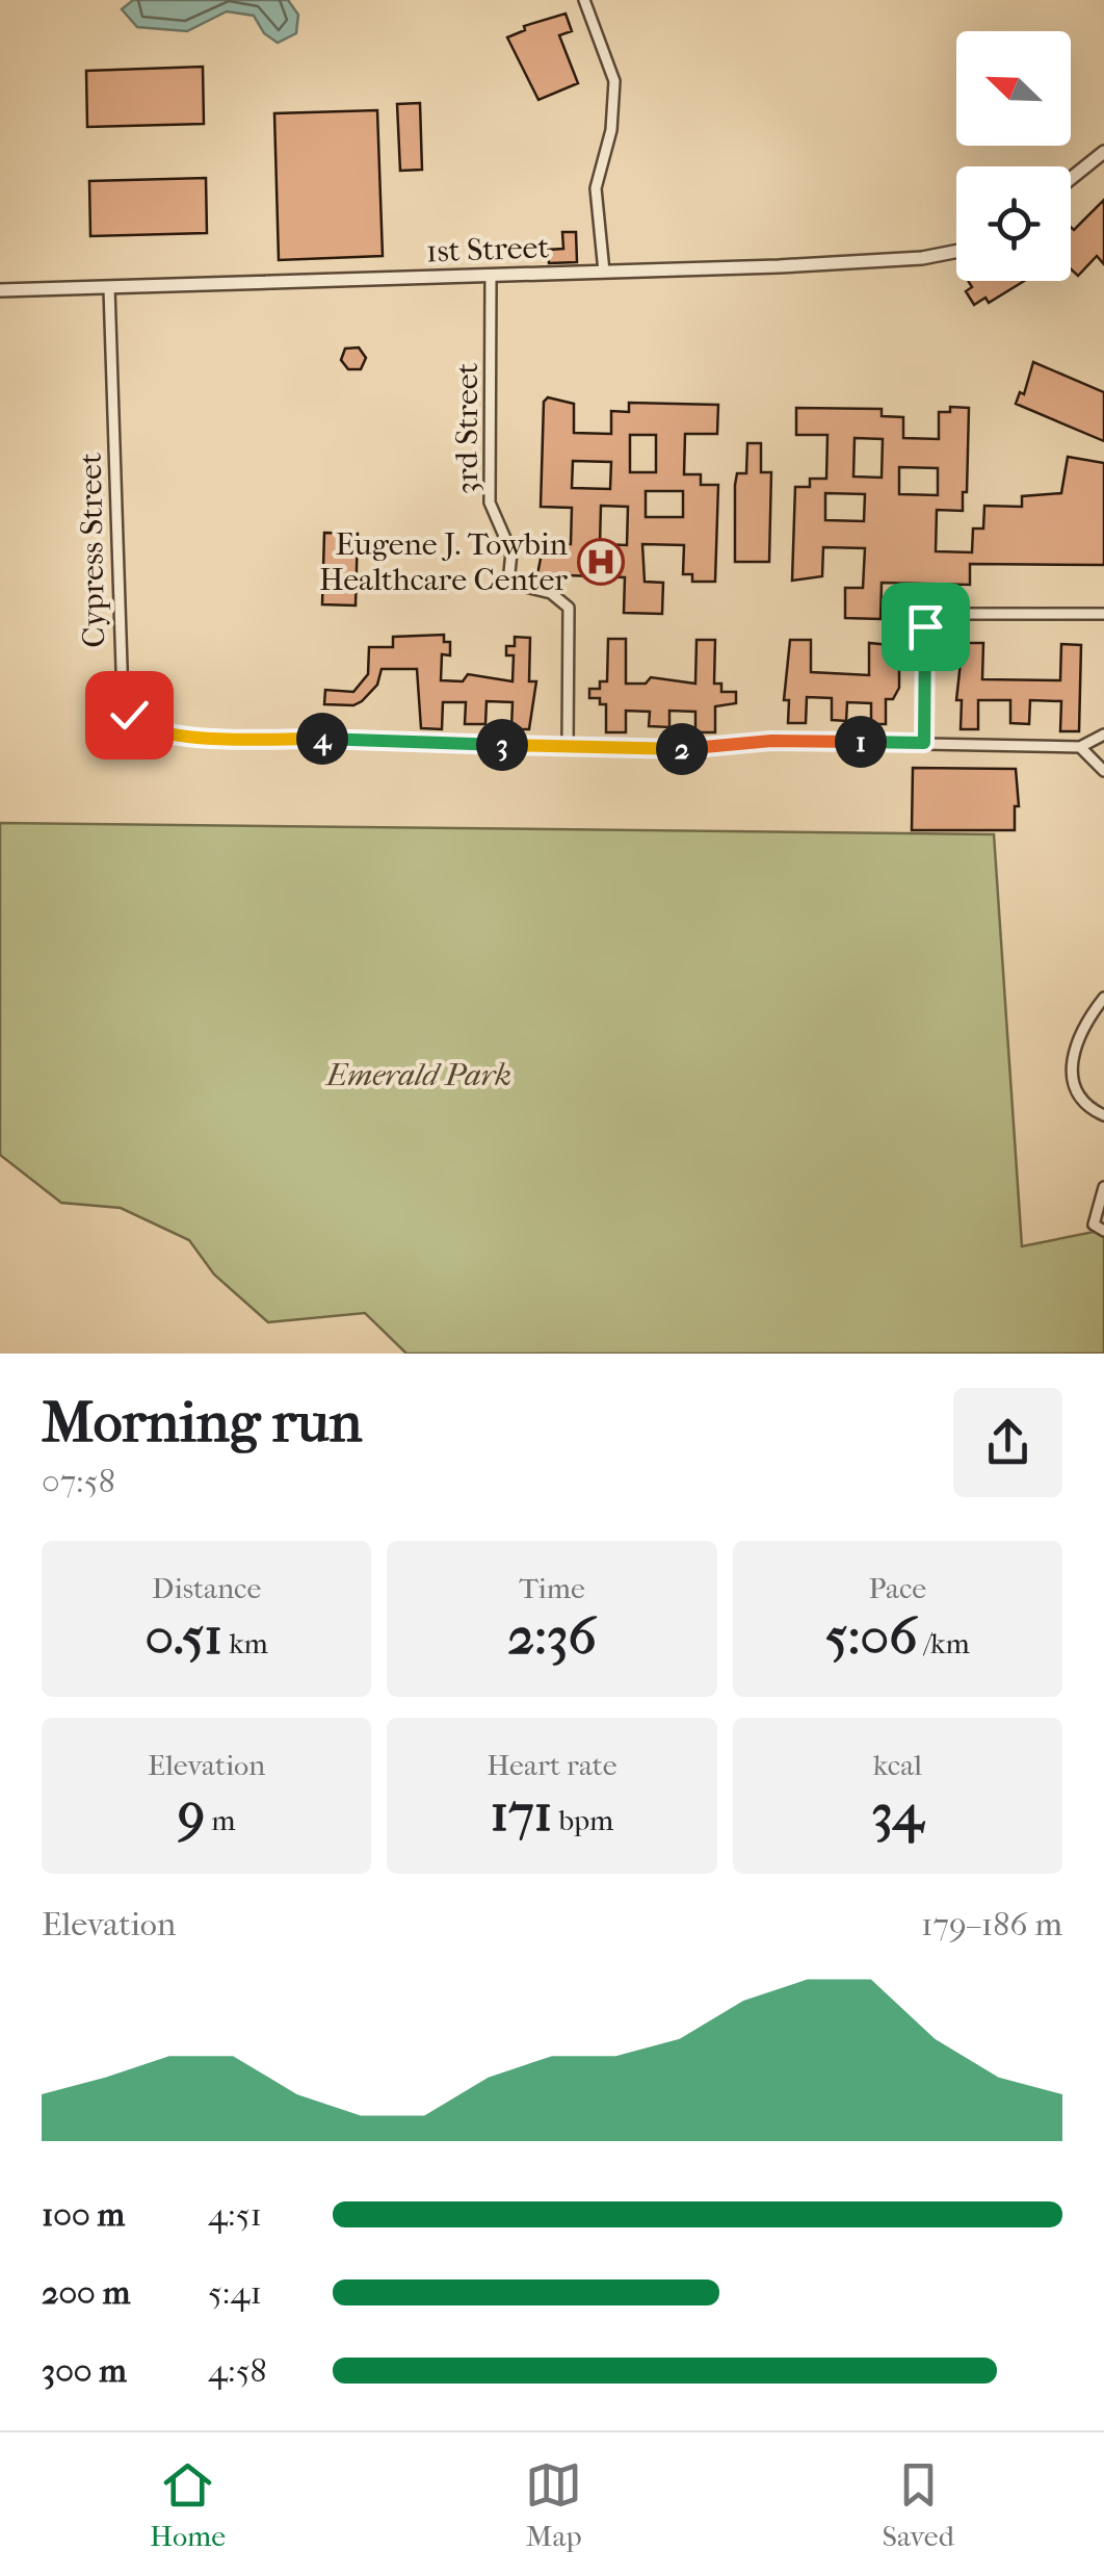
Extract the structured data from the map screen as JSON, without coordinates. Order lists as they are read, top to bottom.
{
  "streets": {
    "street": ["1st Street", "3rd Street", "Cypress Street"]
  },
  "crossings": [
    ["1st Street", "3rd Street"],
    ["1st Street", "Cypress Street"],
    ["3rd Street", "Cypress Street"]
  ],
  "parks": ["Emerald Park"],
  "places": {
    "hospital": ["Eugene J. Towbin Healthcare Center"]
  },
  "north": "top left",
  "page": {
    "pins": [
      "4",
      "1",
      "3",
      "2"
    ],
    "heading": ["Morning run", "07:58"],
    "stats": [
      ["Distance", "0.51 km"],
      ["Time", "2:36"],
      ["Pace", "5:06 /km"],
      ["Elevation", "9 m"],
      ["Heart rate", "171 bpm"],
      ["kcal", "34"]
    ],
    "chart": ["Elevation", "179–186 m"],
    "list": [
      {
        "name": "100 m",
        "note": "4:51"
      },
      {
        "name": "200 m",
        "note": "5:41"
      },
      {
        "name": "300 m",
        "note": "4:58"
      }
    ],
    "tabs": ["Home", "Map", "Saved"]
  }
}
